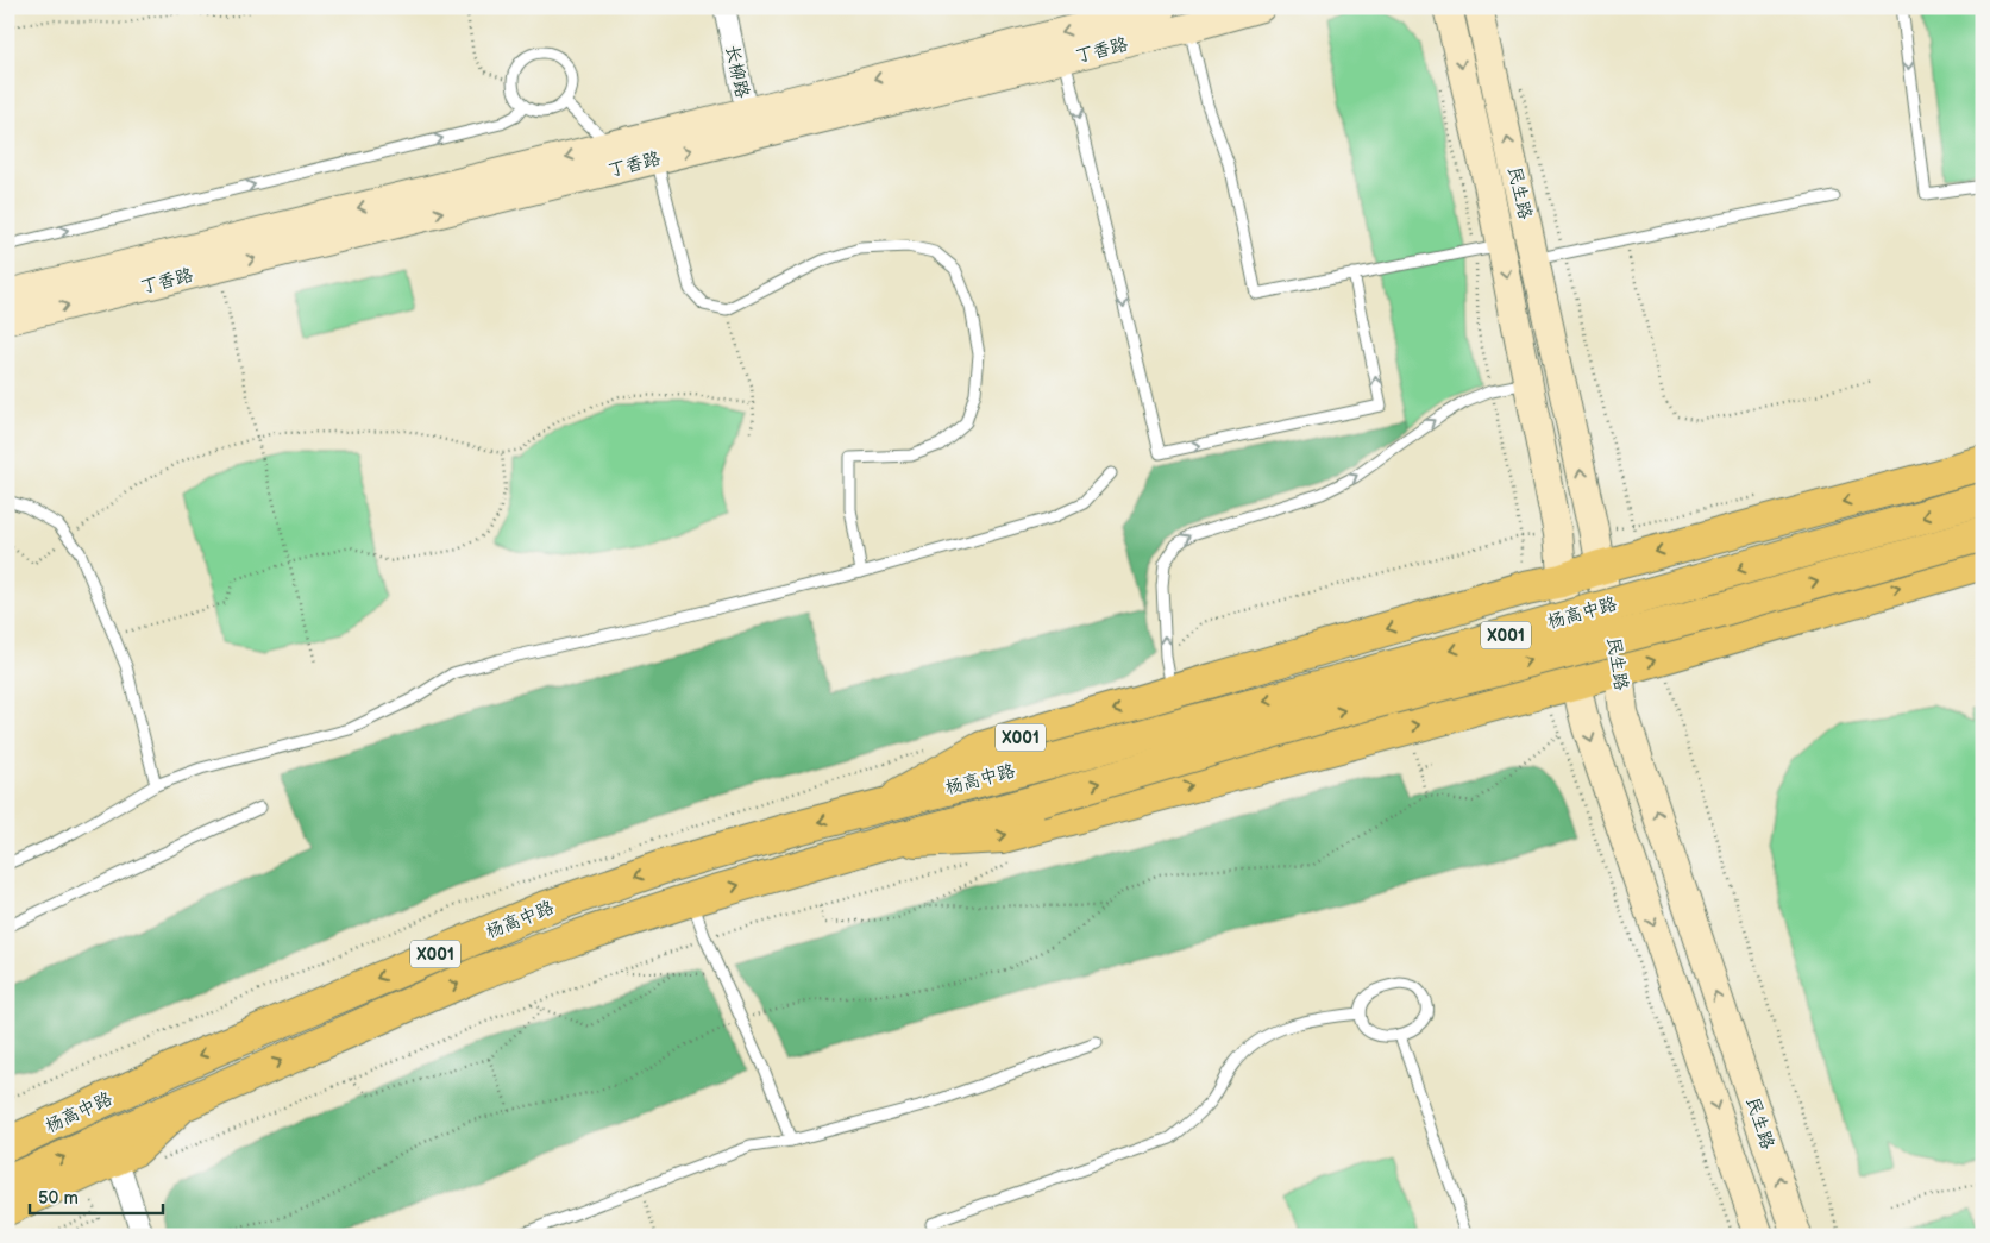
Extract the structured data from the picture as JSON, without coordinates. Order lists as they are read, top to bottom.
{
  "streets": {
    "main road": [
      "丁香路",
      "民生路",
      "杨高中路",
      "X001"
    ],
    "street": ["长柳路"]
  },
  "crossings": [
    ["丁香路", "长柳路"],
    ["民生路", "杨高中路"],
    ["杨高中路", "X001"]
  ],
  "scale_bar": "50 m"
}
